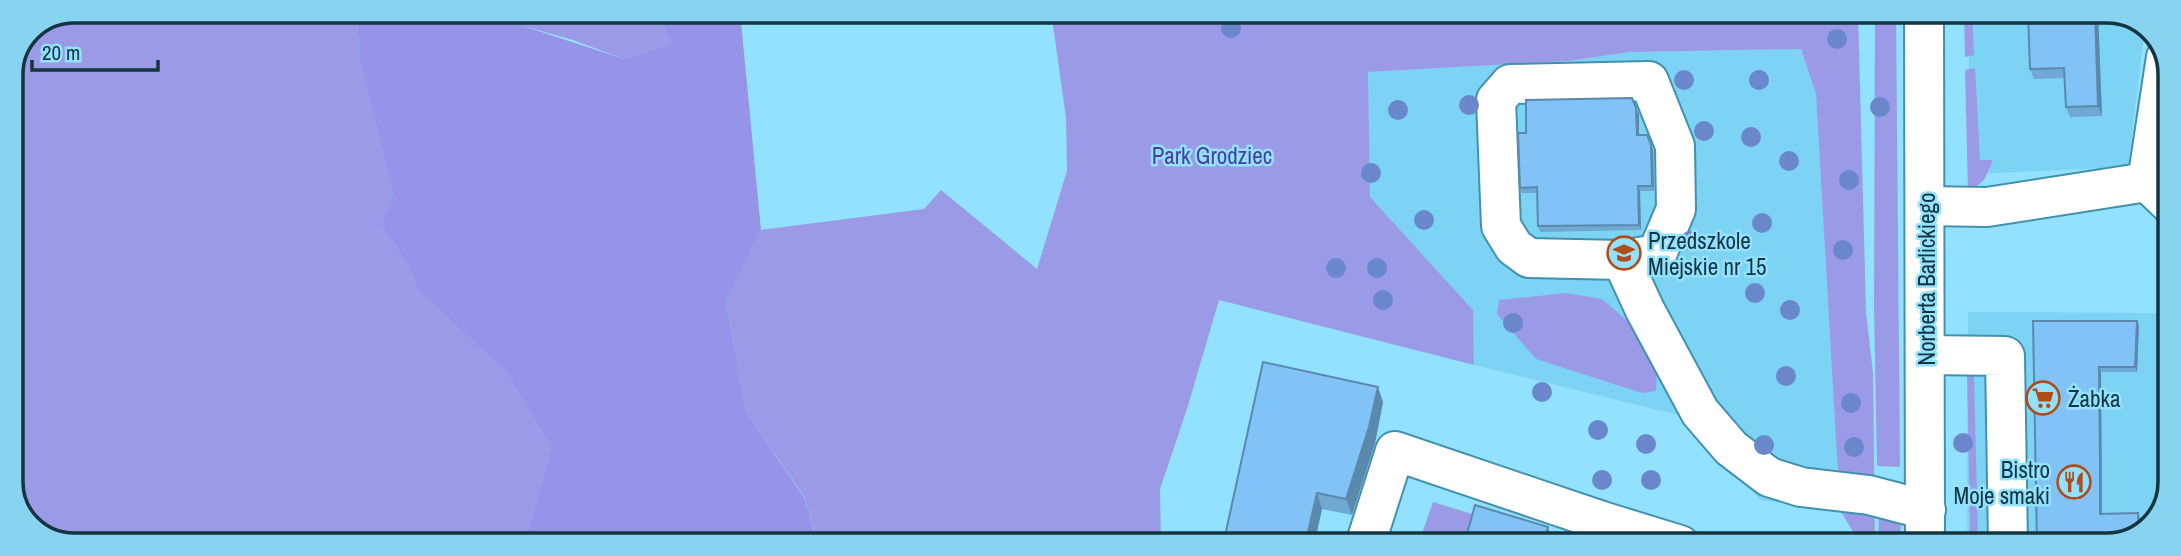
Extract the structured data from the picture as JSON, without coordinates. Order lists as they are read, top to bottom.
{
  "streets": {
    "street": ["Norberta Barlickiego"]
  },
  "parks": ["Park Grodziec"],
  "places": {
    "school or university": ["Przedszkole Miejskie nr 15"],
    "supermarket": ["Żabka"],
    "restaurant": ["Bistro Moje smaki"]
  },
  "scale_bar": "20 m"
}
